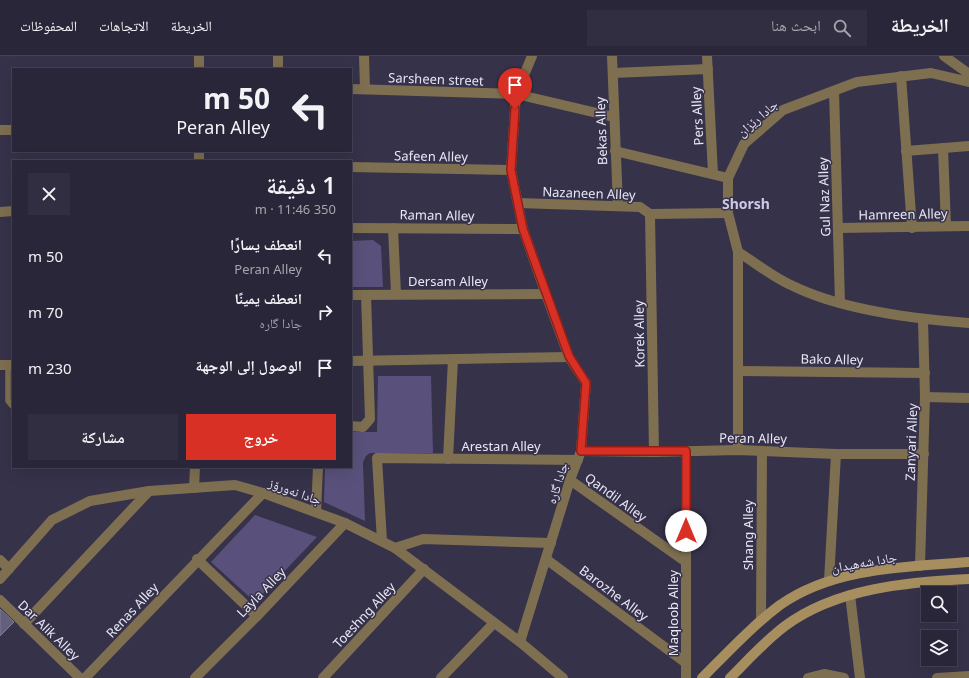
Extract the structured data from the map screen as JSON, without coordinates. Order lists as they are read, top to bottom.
{
  "streets": {
    "main road": ["جادا شەهیدان"],
    "street": [
      "Sarsheen street",
      "Pers Alley",
      "جادا رێزان",
      "Bekas Alley",
      "Safeen Alley",
      "Nazaneen Alley",
      "Gul Naz Alley",
      "Hamreen Alley",
      "Raman Alley",
      "Dersam Alley",
      "Korek Alley",
      "Bako Alley",
      "Peran Alley",
      "Zanyari Alley",
      "Arestan Alley",
      "جادا گارە",
      "جادا نەورۆز",
      "Qandil Alley",
      "Shang Alley",
      "Layla Alley",
      "Barozhe Alley",
      "Renas Alley",
      "Maqloob Alley",
      "Toeshng Alley",
      "Dar Alik Alley"
    ]
  },
  "crossings": [
    ["Sarsheen street", "Bekas Alley"],
    ["Sarsheen street", "جادا گارە"],
    ["جادا رێزان", "Nazaneen Alley"],
    ["جادا رێزان", "Gul Naz Alley"],
    ["جادا رێزان", "Bako Alley"],
    ["جادا رێزان", "Peran Alley"],
    ["Bekas Alley", "Nazaneen Alley"],
    ["Safeen Alley", "جادا گارە"],
    ["Nazaneen Alley", "Korek Alley"],
    ["Nazaneen Alley", "جادا گارە"],
    ["Gul Naz Alley", "Hamreen Alley"],
    ["Raman Alley", "جادا گارە"],
    ["Dersam Alley", "جادا گارە"],
    ["Korek Alley", "Peran Alley"],
    ["Bako Alley", "Zanyari Alley"],
    ["Peran Alley", "Zanyari Alley"],
    ["Peran Alley", "Arestan Alley"],
    ["Peran Alley", "جادا گارە"],
    ["Peran Alley", "Shang Alley"],
    ["Peran Alley", "Maqloob Alley"],
    ["Zanyari Alley", "جادا شەهیدان"],
    ["Arestan Alley", "جادا گارە"],
    ["Arestan Alley", "جادا نەورۆز"],
    ["جادا گارە", "جادا نەورۆز"],
    ["جادا گارە", "Qandil Alley"],
    ["جادا گارە", "Barozhe Alley"],
    ["جادا نەورۆز", "Layla Alley"],
    ["جادا نەورۆز", "Renas Alley"],
    ["جادا نەورۆز", "Toeshng Alley"],
    ["Qandil Alley", "Maqloob Alley"],
    ["Shang Alley", "جادا شەهیدان"],
    ["Barozhe Alley", "Maqloob Alley"]
  ],
  "districts": ["Shorsh"],
  "page": {
    "header": "الخريطة",
    "search": "ابحث هنا",
    "nav": ["الخريطة", "الاتجاهات", "المحفوظات"],
    "turn": ["50 m", "Peran Alley"],
    "heading": ["1 دقيقة", "350 m · 11:46"],
    "list": [
      {
        "name": "انعطف يسارًا",
        "note": "Peran Alley",
        "value": "50 m"
      },
      {
        "name": "انعطف يمينًا",
        "note": "جادا گارە",
        "value": "70 m"
      },
      {
        "name": "الوصول إلى الوجهة",
        "value": "230 m"
      }
    ],
    "buttons": ["خروج", "مشاركة"]
  }
}
